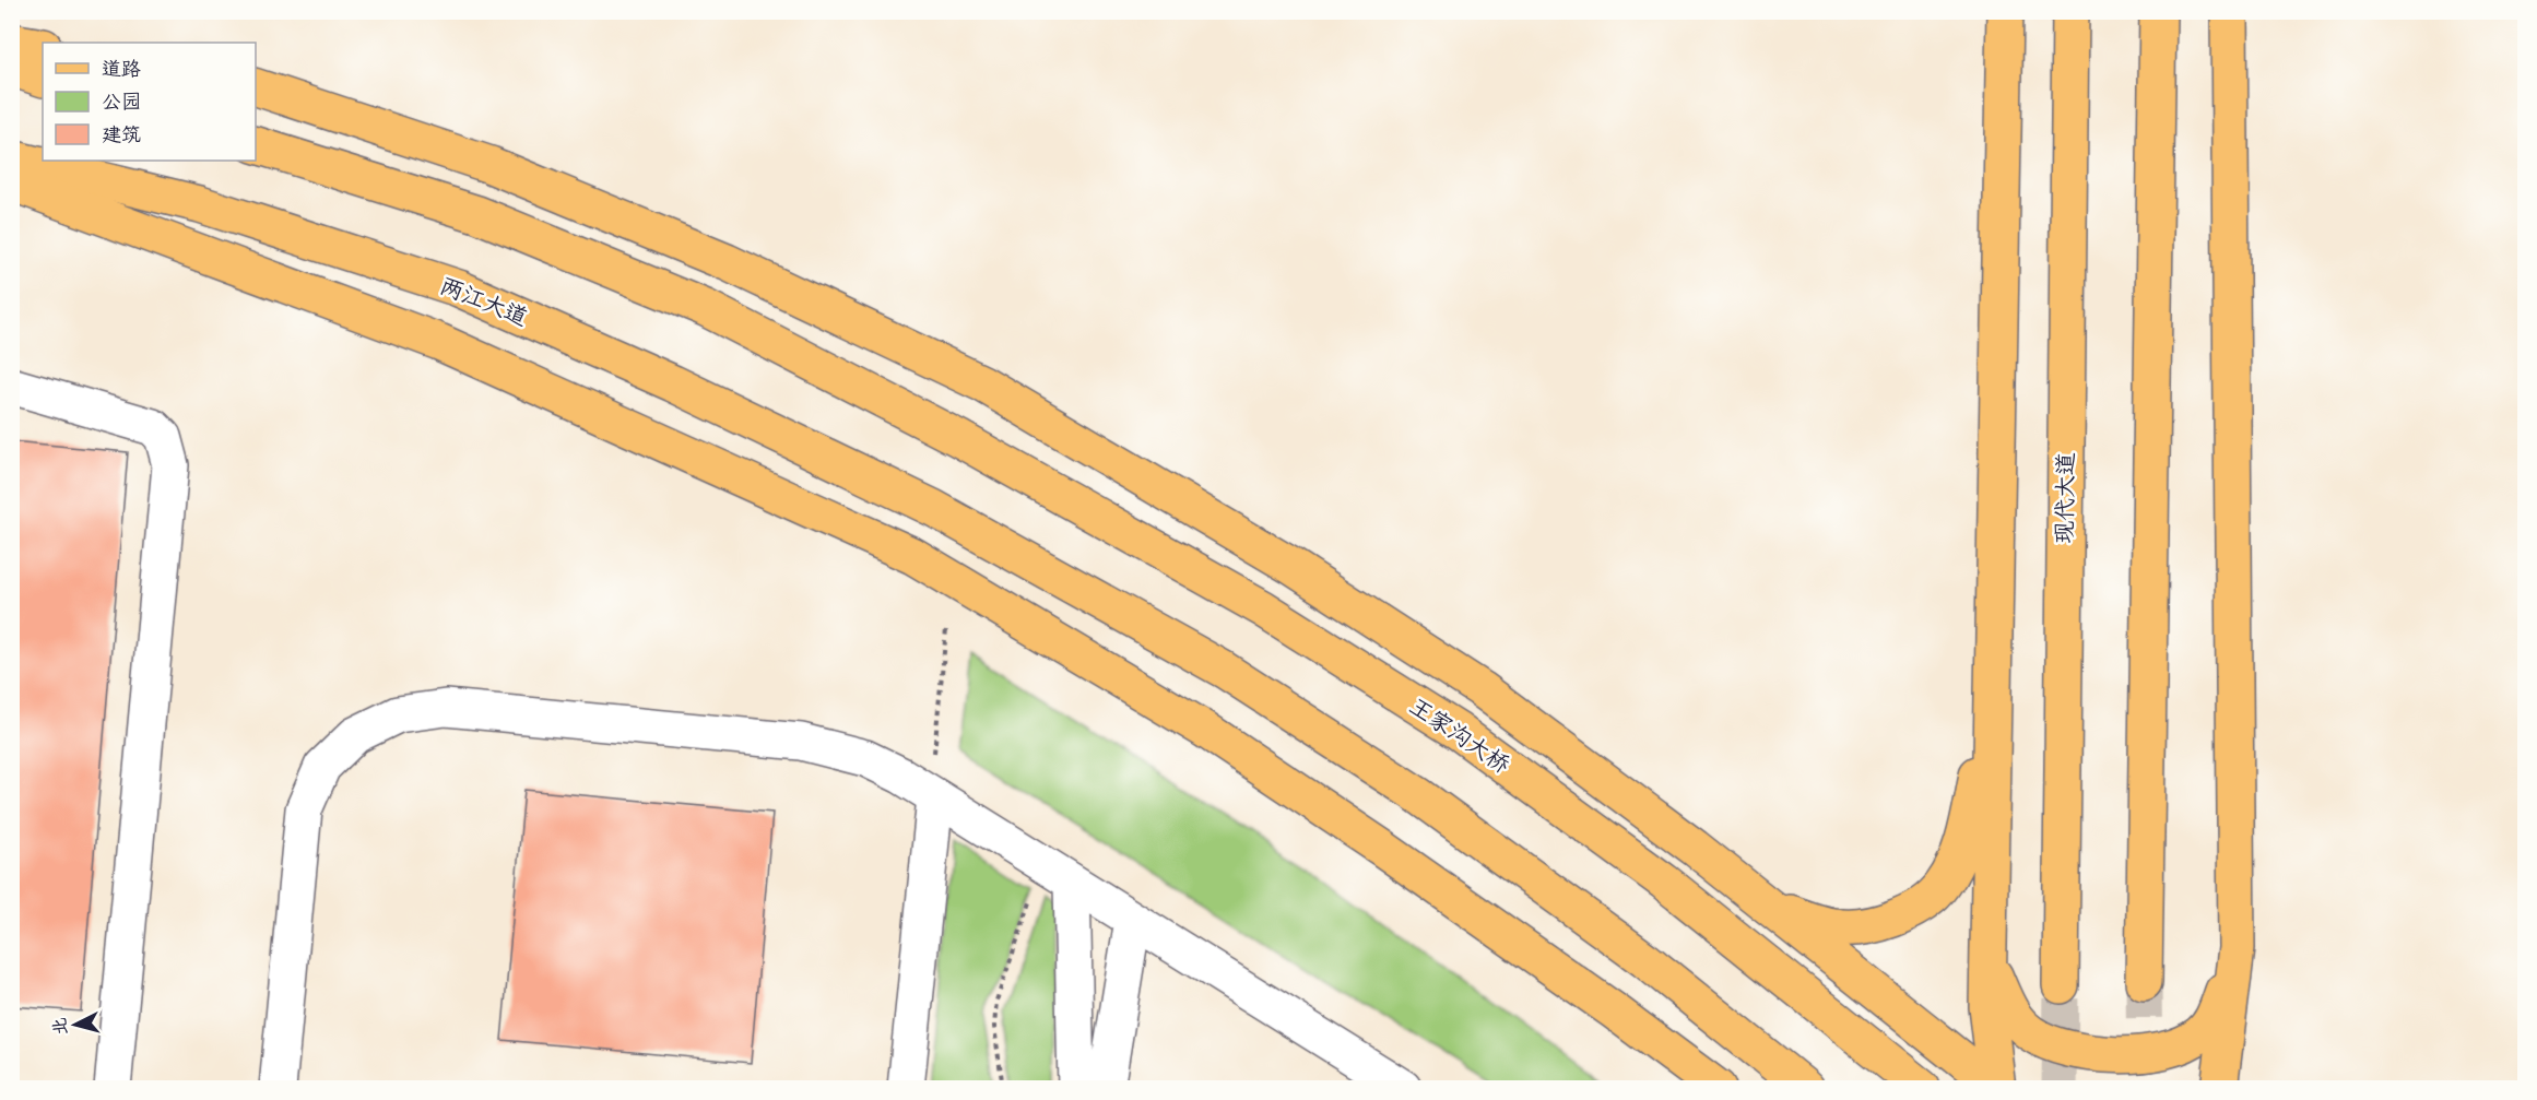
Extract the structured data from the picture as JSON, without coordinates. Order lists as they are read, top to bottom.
{
  "streets": {
    "main road": ["两江大道", "现代大道", "王家沟大桥"]
  },
  "legend": ["道路", "公园", "建筑"],
  "north": "left"
}
